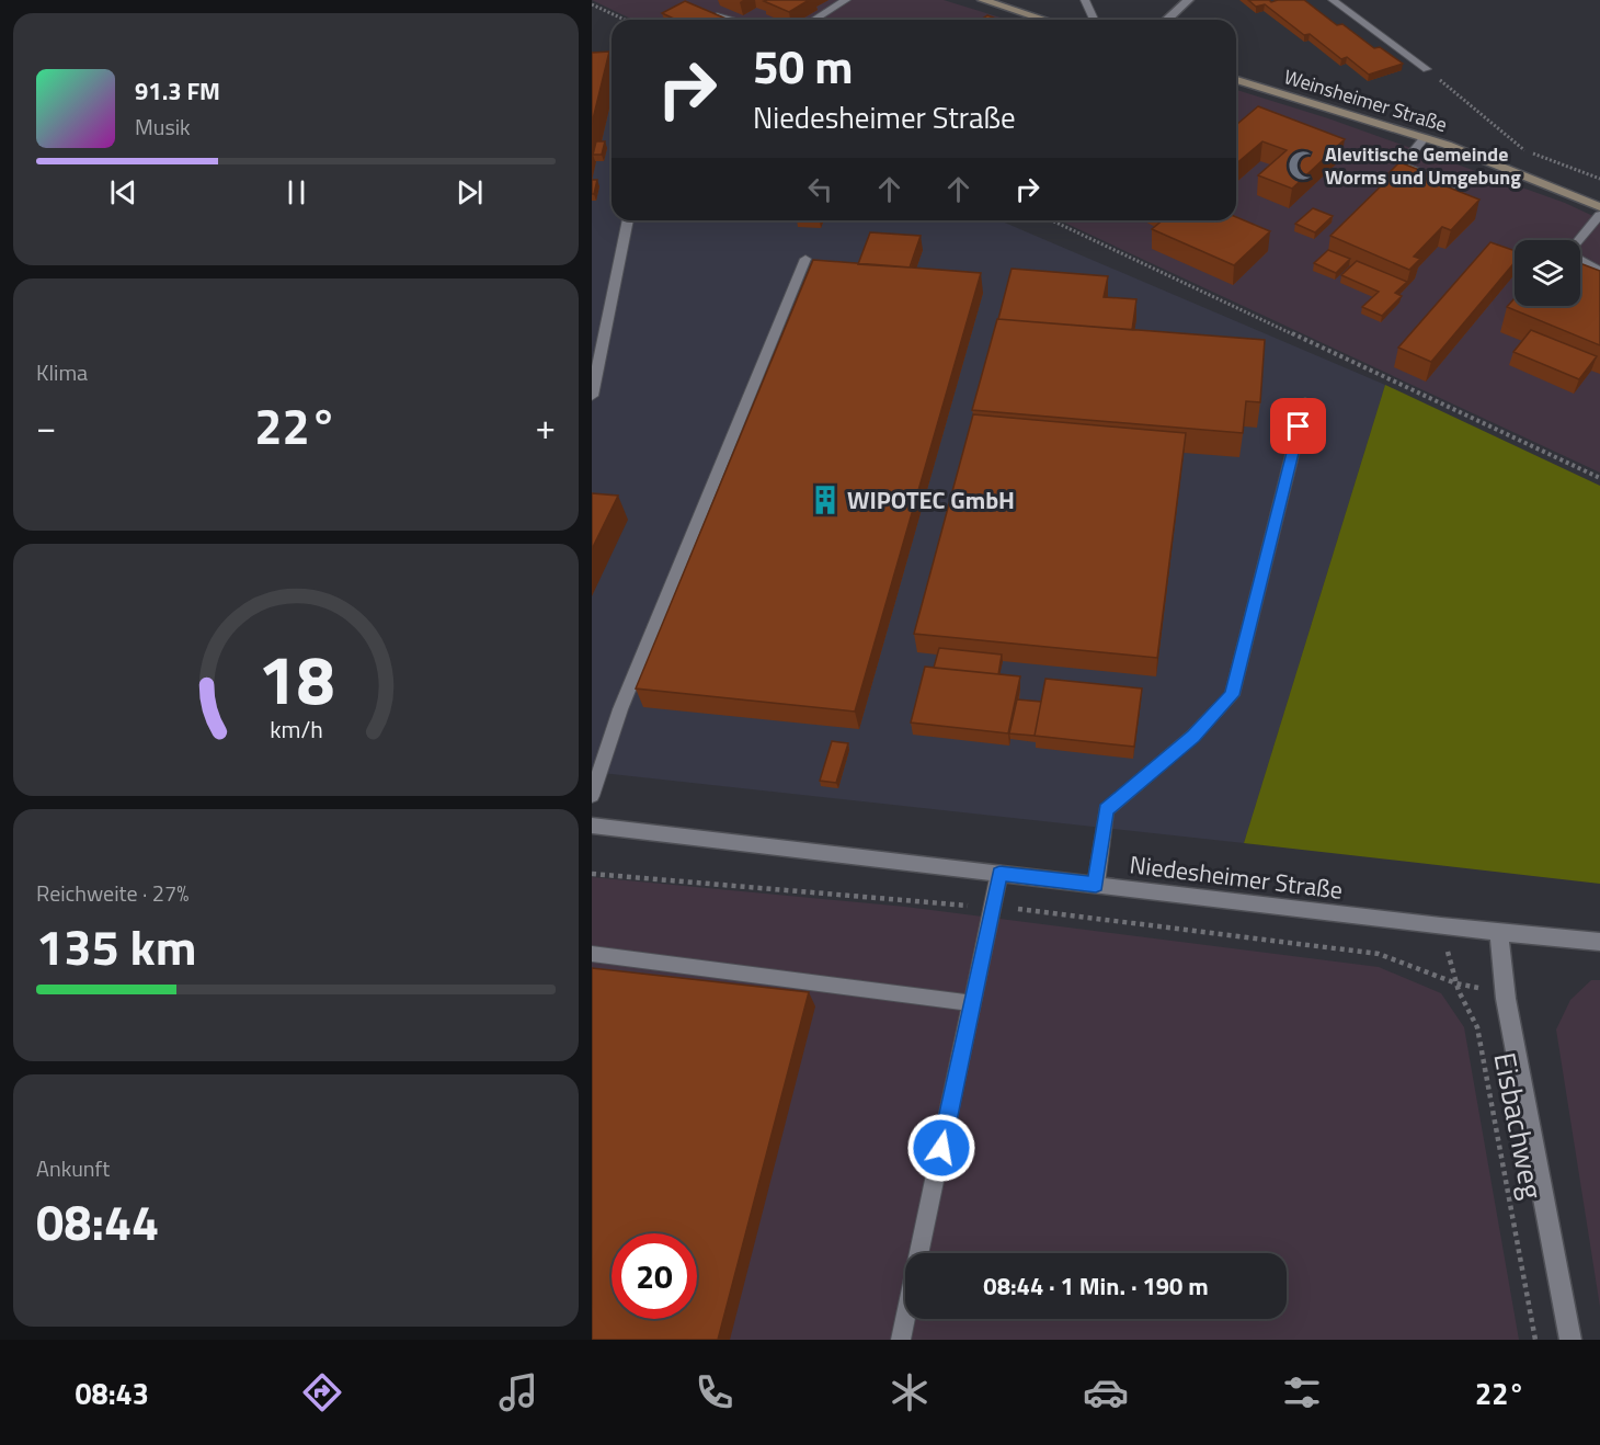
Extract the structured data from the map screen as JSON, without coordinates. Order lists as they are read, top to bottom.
{
  "streets": {
    "main road": ["Weinsheimer Straße"],
    "street": ["Niedesheimer Straße"],
    "path": ["Eisbachweg"]
  },
  "crossings": [
    ["Niedesheimer Straße", "Eisbachweg"]
  ],
  "places": {
    "mosque": ["Alevitische Gemeinde Worms und Umgebung"],
    "building": ["WIPOTEC GmbH"]
  },
  "page": {
    "turn": ["50 m", "Niedesheimer Straße"],
    "song": ["91.3 FM", "Musik"],
    "tile": [
      "Klima",
      ["Reichweite · 27%", "135 km"],
      ["Ankunft", "08:44"]
    ],
    "heat": ["−", "22°", "+"],
    "limit": "20",
    "trip": "08:44 · 1 Min. · 190 m",
    "tabs": ["08:43", "22°"],
    "gauge": ["18", "km/h"]
  }
}
